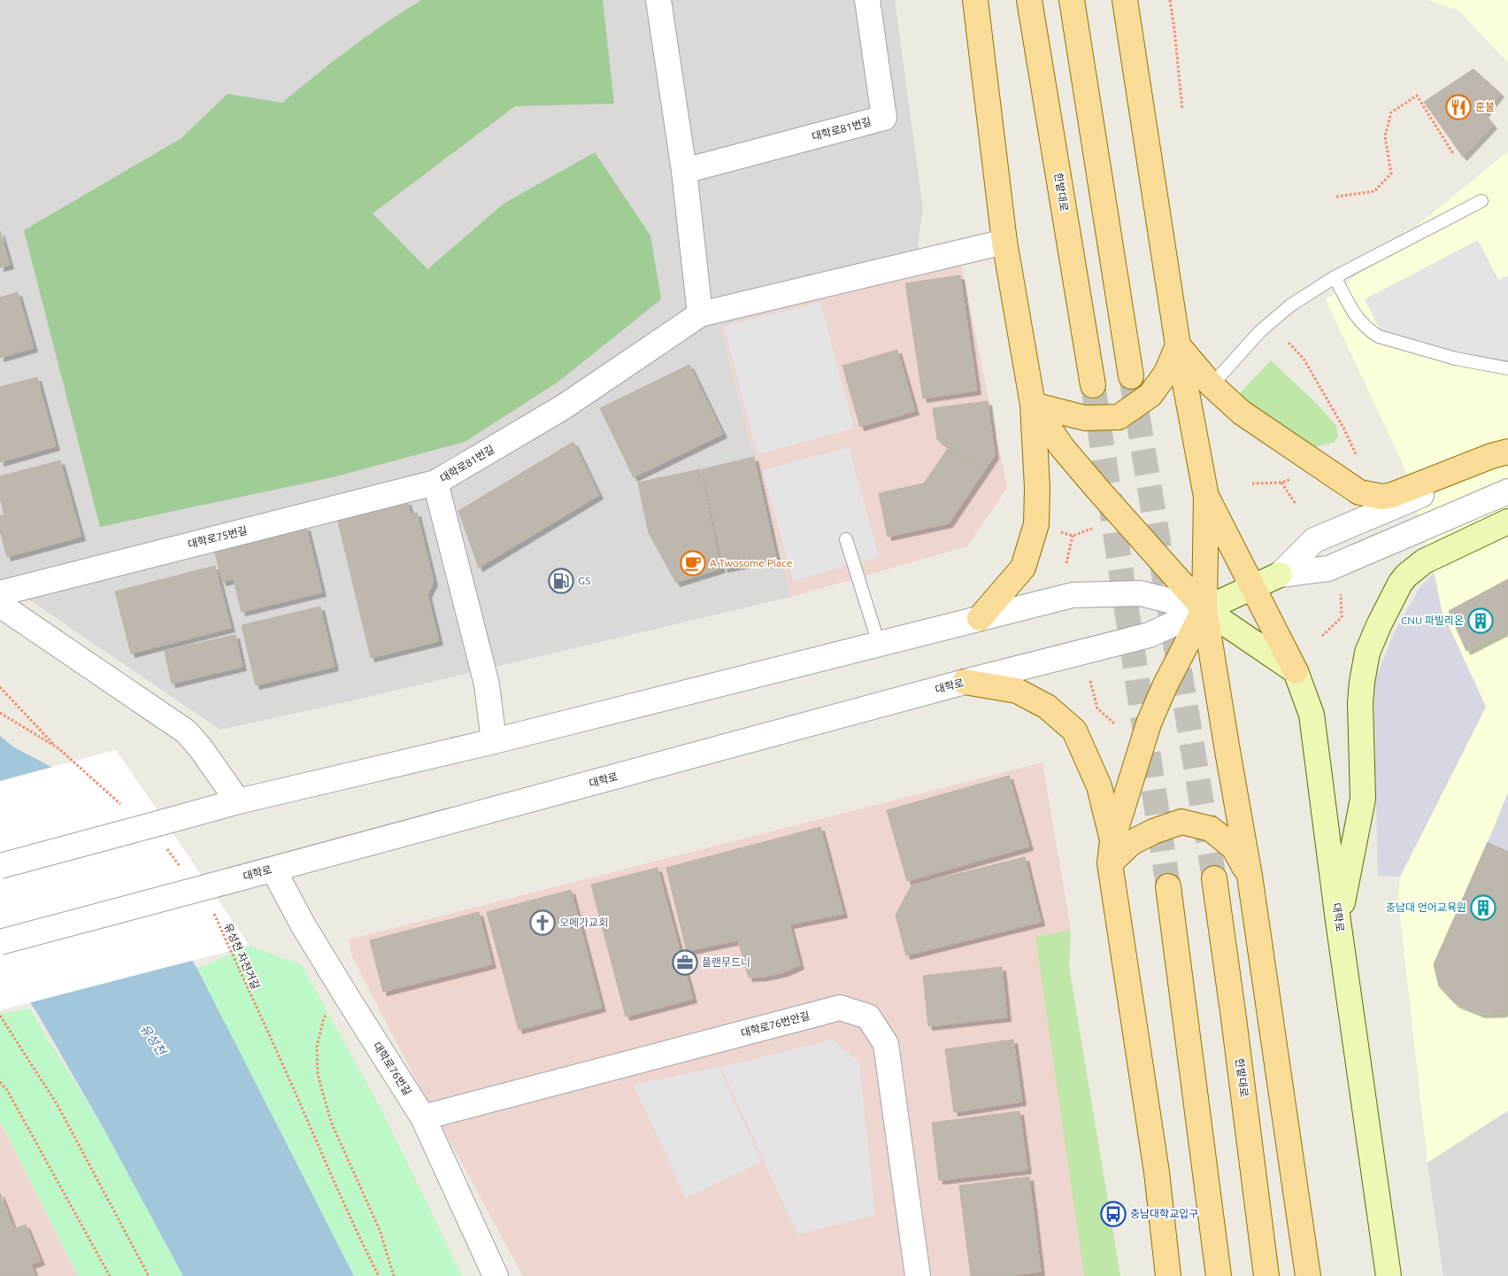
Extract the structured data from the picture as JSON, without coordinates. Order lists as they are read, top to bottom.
{
  "streets": {
    "main road": ["한밭대로", "대학로"],
    "street": [
      "대학로81번길",
      "대학로75번길",
      "대학로76번안길",
      "대학로76번길"
    ],
    "path": ["유성천 자전거길"]
  },
  "crossings": [
    ["대학로81번길", "대학로75번길"],
    ["대학로", "유성천 자전거길"],
    ["대학로", "대학로76번길"],
    ["대학로76번안길", "대학로76번길"]
  ],
  "water": ["유성천"],
  "places": {
    "restaurant": ["훈불"],
    "cafe": ["A Twosome Place"],
    "fuel station": ["GS"],
    "building": ["CNU 파빌리온", "충남대 언어교육원"],
    "church": ["오메가교회"],
    "office": ["플랜무드니"],
    "bus stop": ["충남대학교입구"]
  }
}
